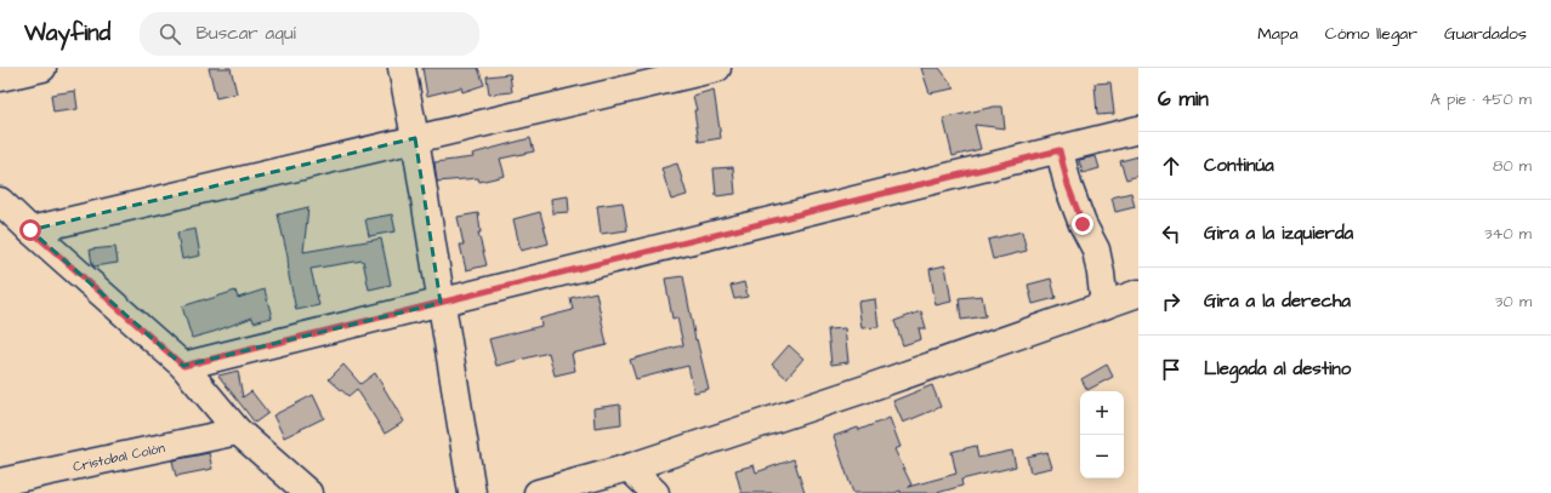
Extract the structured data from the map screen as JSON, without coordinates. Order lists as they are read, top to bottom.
{
  "streets": {
    "street": ["Cristobal Colón"]
  },
  "page": {
    "header": "Wayfind",
    "search": "Buscar aquí",
    "nav": ["Mapa", "Cómo llegar", "Guardados"],
    "heading": ["6 min", "A pie · 450 m"],
    "list": [
      ["Continúa", "80 m"],
      ["Gira a la izquierda", "340 m"],
      ["Gira a la derecha", "30 m"],
      "Llegada al destino"
    ],
    "map_buttons": ["+", "−"]
  }
}
